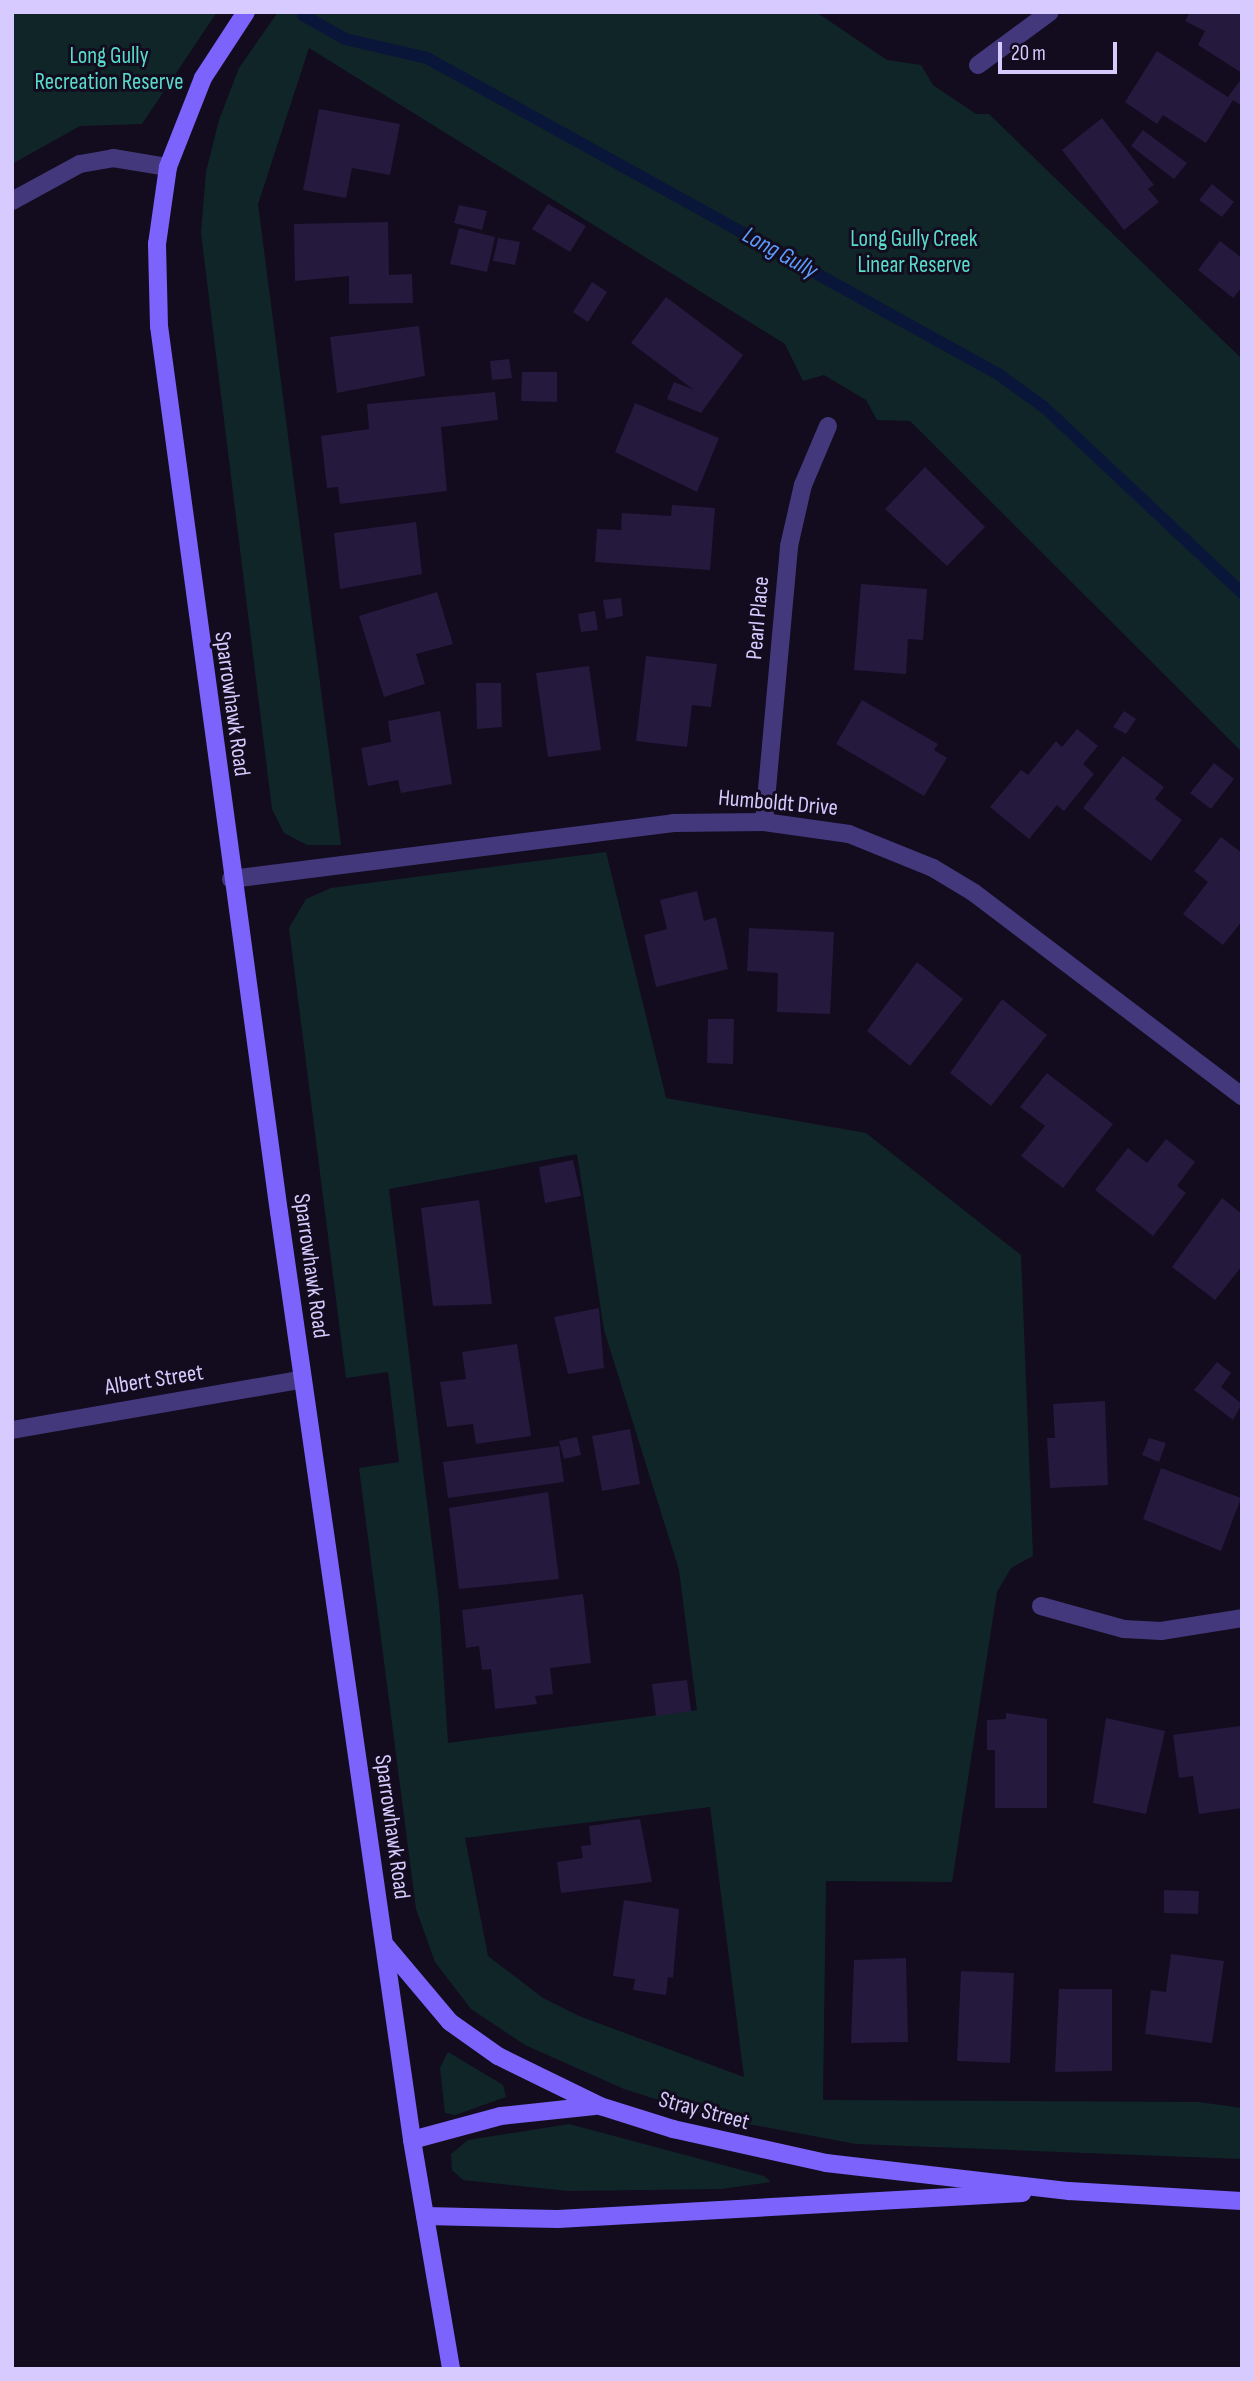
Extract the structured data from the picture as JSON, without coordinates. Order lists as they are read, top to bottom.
{
  "streets": {
    "main road": ["Sparrowhawk Road", "Stray Street"],
    "street": ["Pearl Place", "Humboldt Drive", "Albert Street"]
  },
  "crossings": [
    ["Pearl Place", "Humboldt Drive"],
    ["Sparrowhawk Road", "Humboldt Drive"],
    ["Sparrowhawk Road", "Albert Street"],
    ["Sparrowhawk Road", "Stray Street"]
  ],
  "water": ["Long Gully"],
  "parks": ["Long Gully Recreation Reserve", "Long Gully Creek Linear Reserve"],
  "scale_bar": "20 m"
}
